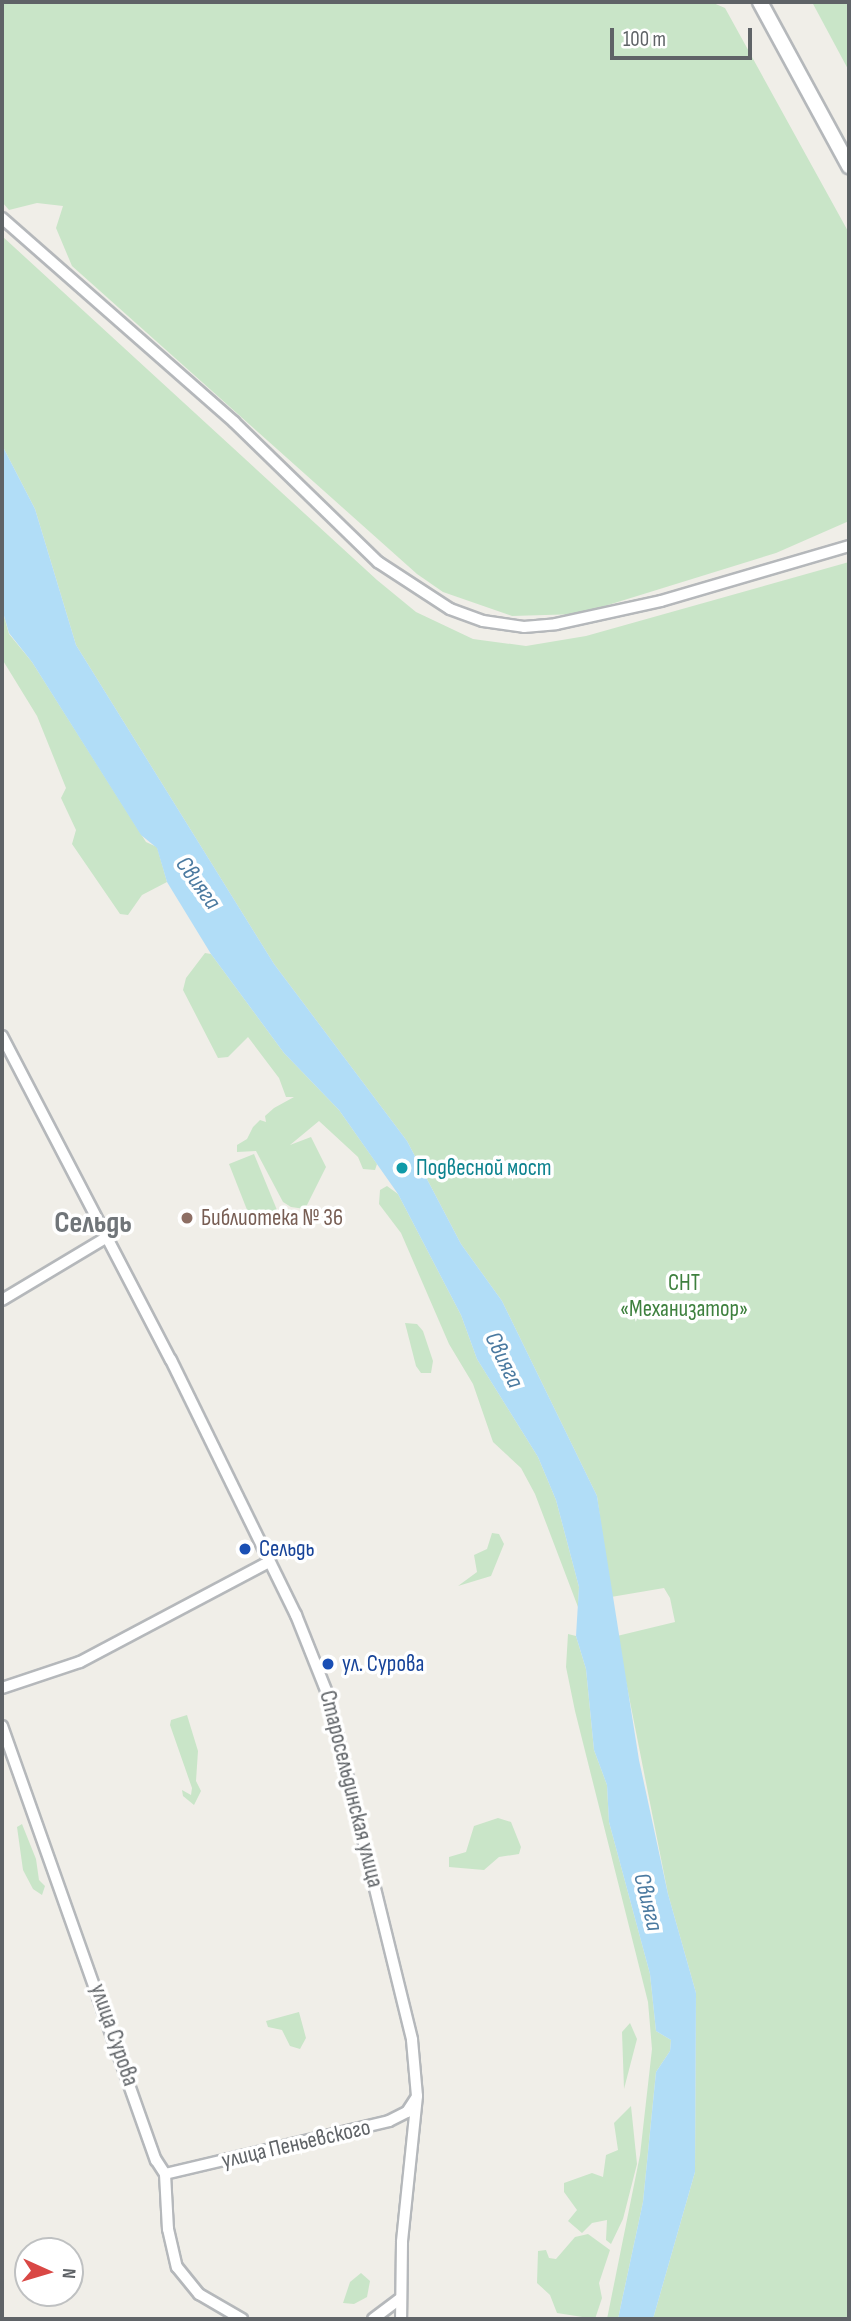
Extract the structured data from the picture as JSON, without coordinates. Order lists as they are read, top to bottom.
{
  "streets": {
    "street": ["Старосельдинская улица", "улица Сурова", "улица Пеньевского"]
  },
  "crossings": [
    ["Старосельдинская улица", "улица Пеньевского"],
    ["улица Сурова", "улица Пеньевского"]
  ],
  "districts": ["Сельдь"],
  "water": ["Свияга"],
  "parks": ["СНТ «Механизатор»"],
  "places": [
    "Подвесной мост",
    "Библиотека № 36",
    "Сельдь",
    "ул. Сурова"
  ],
  "scale_bar": "100 m",
  "north": "right"
}
